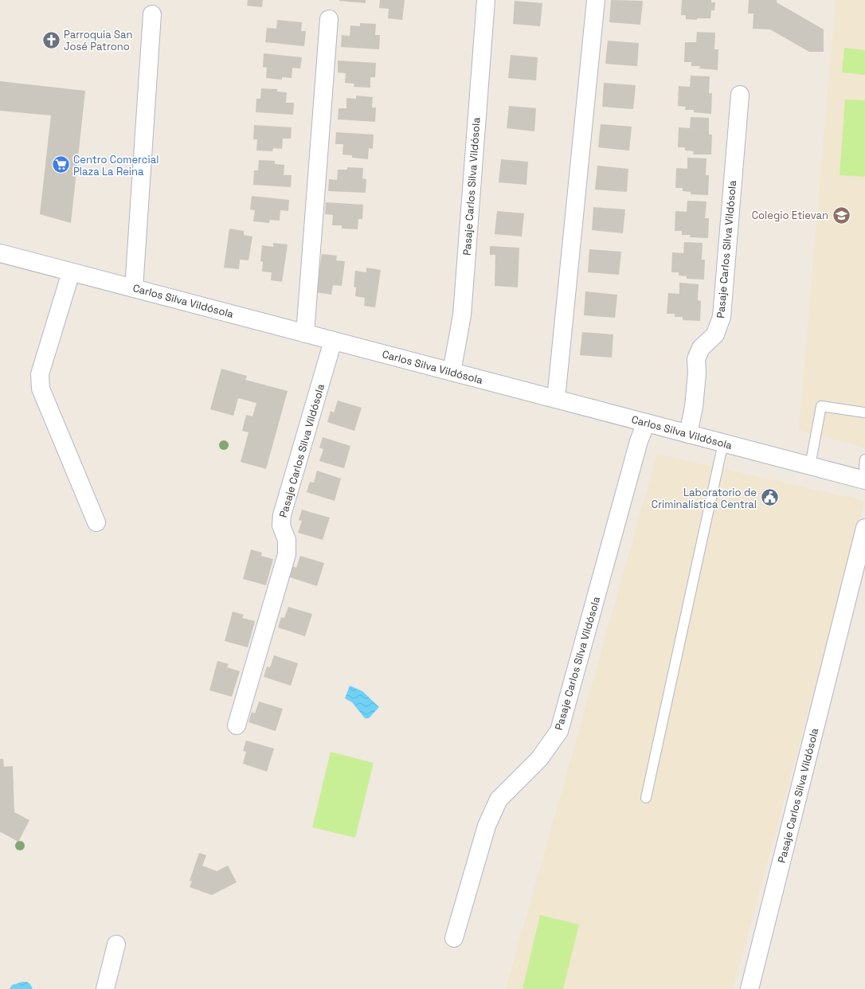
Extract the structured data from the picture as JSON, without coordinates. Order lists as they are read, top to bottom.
{
  "streets": {
    "street": ["Pasaje Carlos Silva Vildósola", "Carlos Silva Vildósola"]
  },
  "crossings": [
    ["Pasaje Carlos Silva Vildósola", "Carlos Silva Vildósola"]
  ],
  "places": {
    "church": ["Parroquia San José Patrono"],
    "supermarket": ["Centro Comercial Plaza La Reina"],
    "school or university": ["Colegio Etievan"],
    "public building": ["Laboratorio de Criminalística Central"]
  }
}
